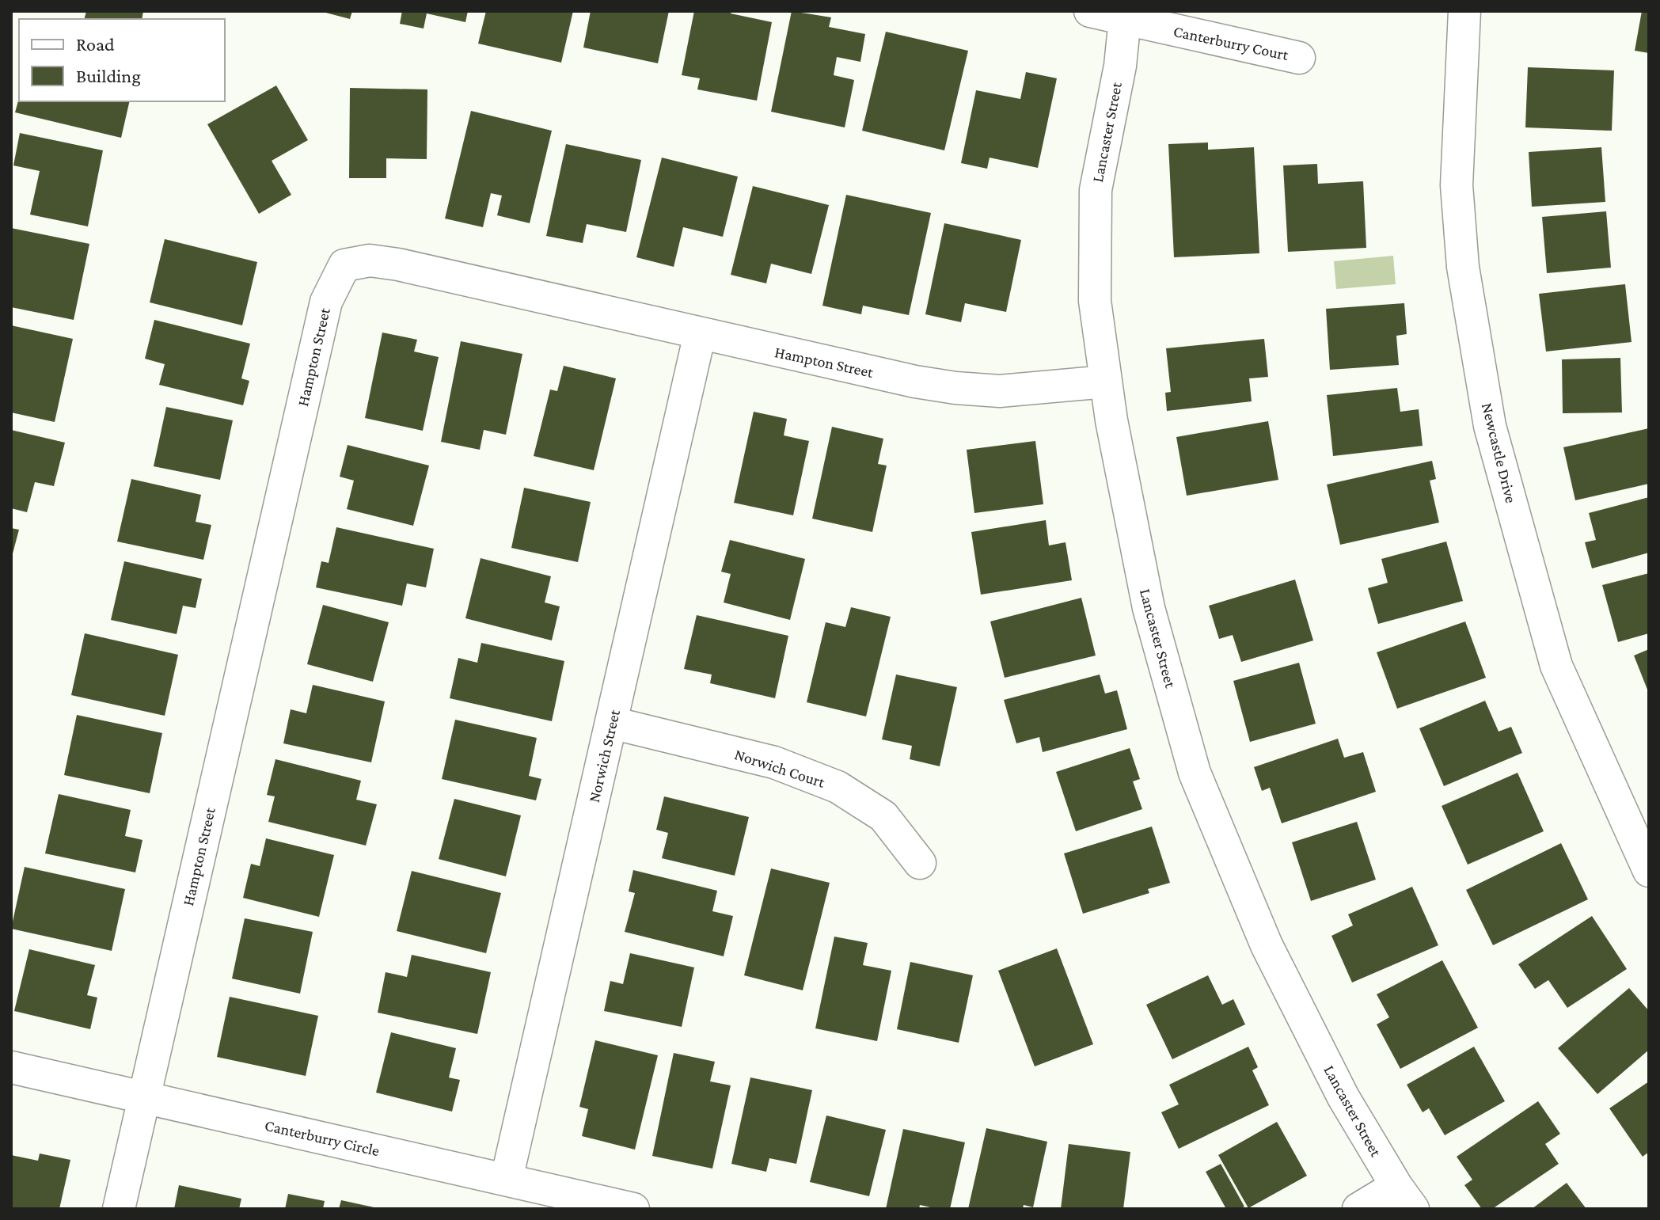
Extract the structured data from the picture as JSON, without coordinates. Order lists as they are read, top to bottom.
{
  "streets": {
    "street": [
      "Canterburry Court",
      "Lancaster Street",
      "Hampton Street",
      "Newcastle Drive",
      "Norwich Street",
      "Norwich Court",
      "Canterburry Circle"
    ]
  },
  "crossings": [
    ["Canterburry Court", "Lancaster Street"],
    ["Lancaster Street", "Hampton Street"],
    ["Hampton Street", "Norwich Street"],
    ["Hampton Street", "Canterburry Circle"],
    ["Norwich Street", "Norwich Court"],
    ["Norwich Street", "Canterburry Circle"]
  ],
  "legend": ["Road", "Building"]
}
